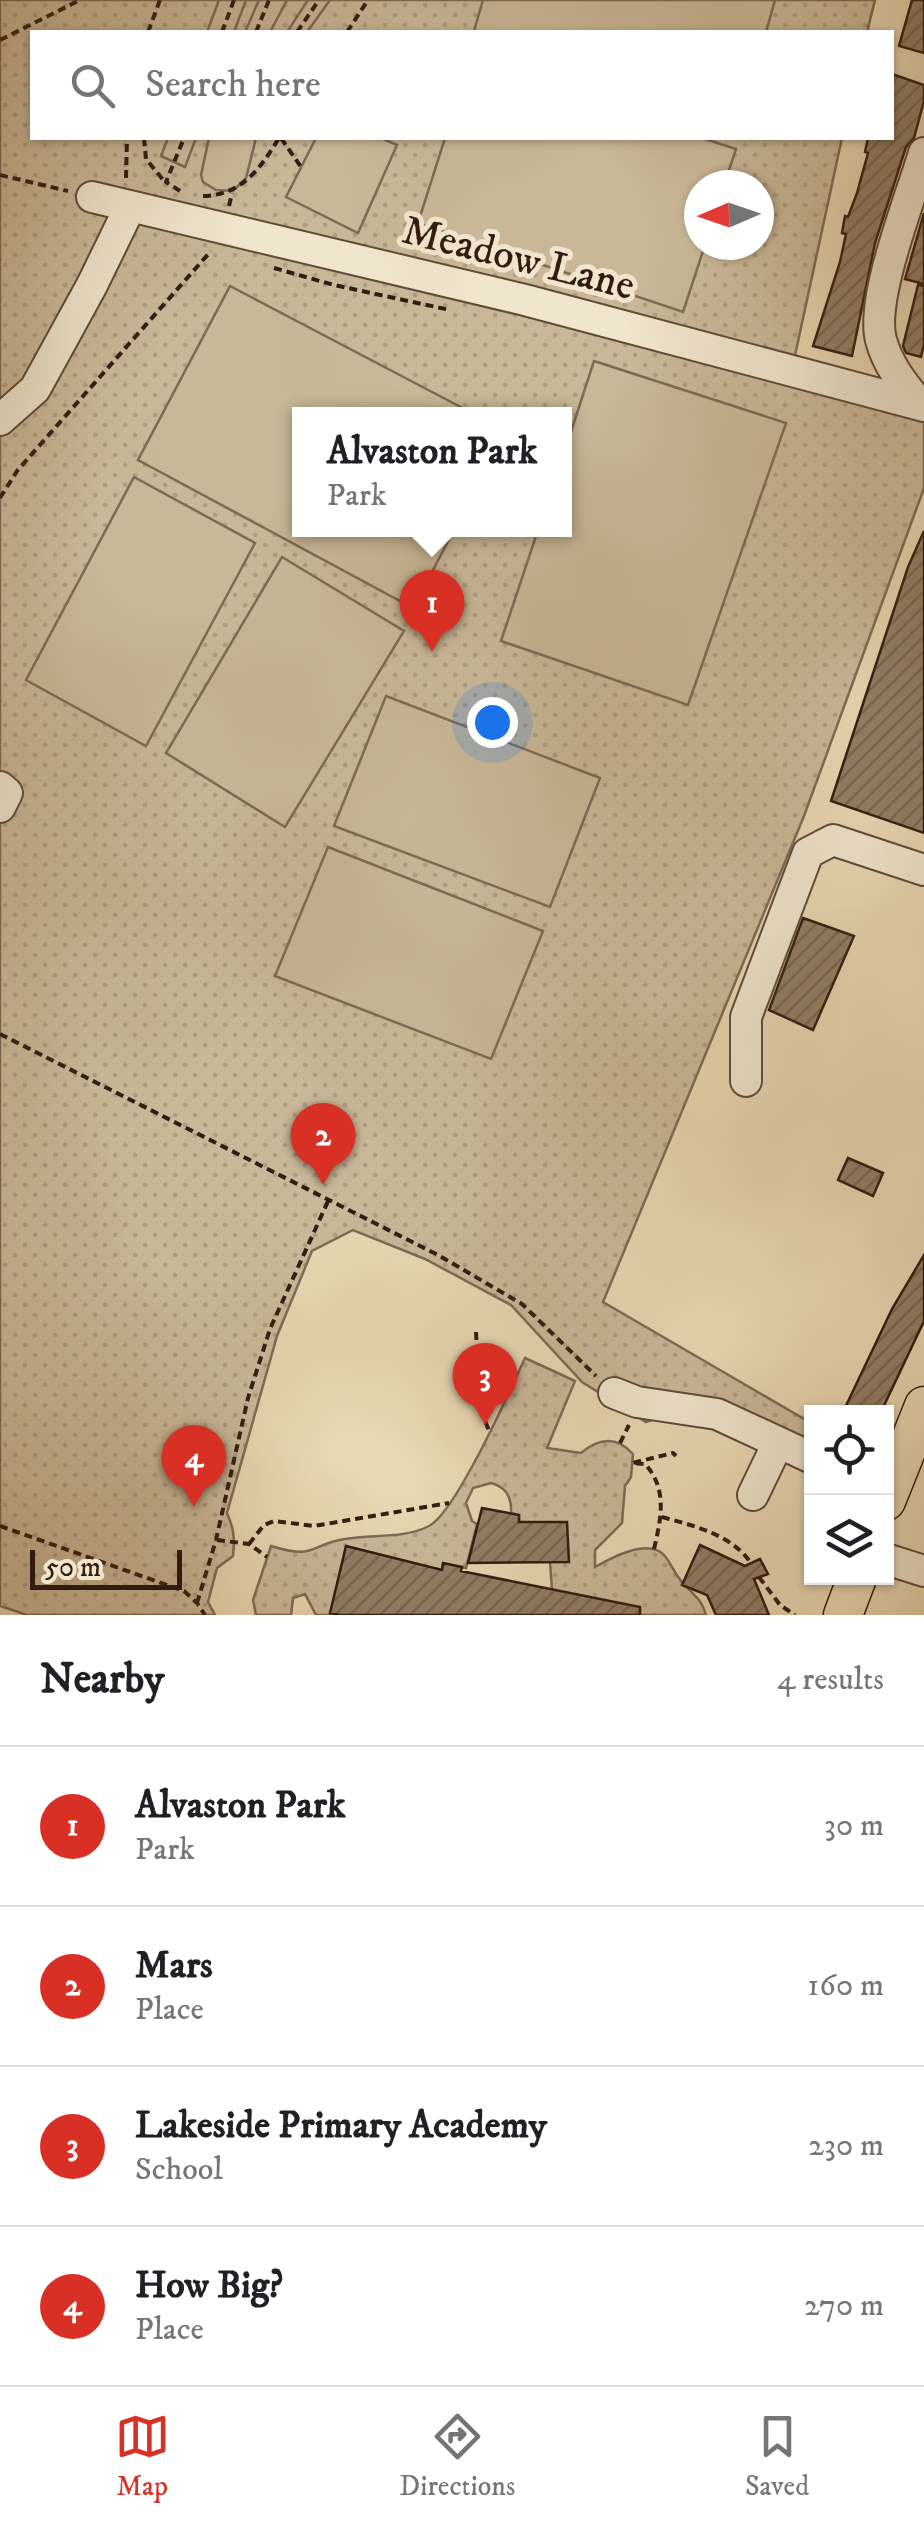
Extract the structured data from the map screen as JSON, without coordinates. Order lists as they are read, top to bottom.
{
  "streets": {
    "street": ["Meadow Lane"]
  },
  "scale_bar": "50 m",
  "north": "left",
  "page": {
    "search": "Search here",
    "popup": ["Alvaston Park", "Park"],
    "pins": [
      "1",
      "2",
      "3",
      "4"
    ],
    "scale": "50 m",
    "heading": ["Nearby", "4 results"],
    "list": [
      {
        "mark": "1",
        "name": "Alvaston Park",
        "note": "Park",
        "value": "30 m"
      },
      {
        "mark": "2",
        "name": "Mars",
        "note": "Place",
        "value": "160 m"
      },
      {
        "mark": "3",
        "name": "Lakeside Primary Academy",
        "note": "School",
        "value": "230 m"
      },
      {
        "mark": "4",
        "name": "How Big?",
        "note": "Place",
        "value": "270 m"
      }
    ],
    "nav": ["Map", "Directions", "Saved"]
  }
}
